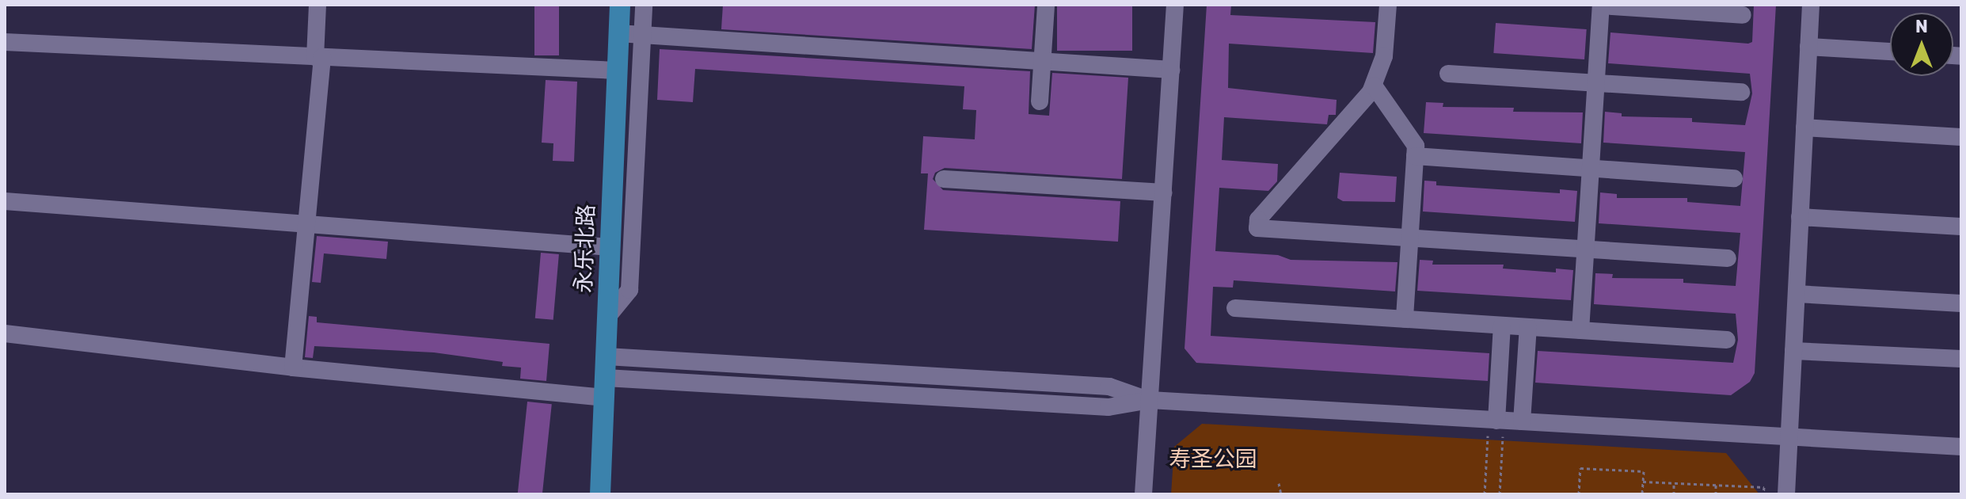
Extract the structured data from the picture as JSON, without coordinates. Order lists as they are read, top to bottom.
{
  "streets": {
    "main road": ["永乐北路"]
  },
  "parks": ["寿圣公园"],
  "north": "top"
}
